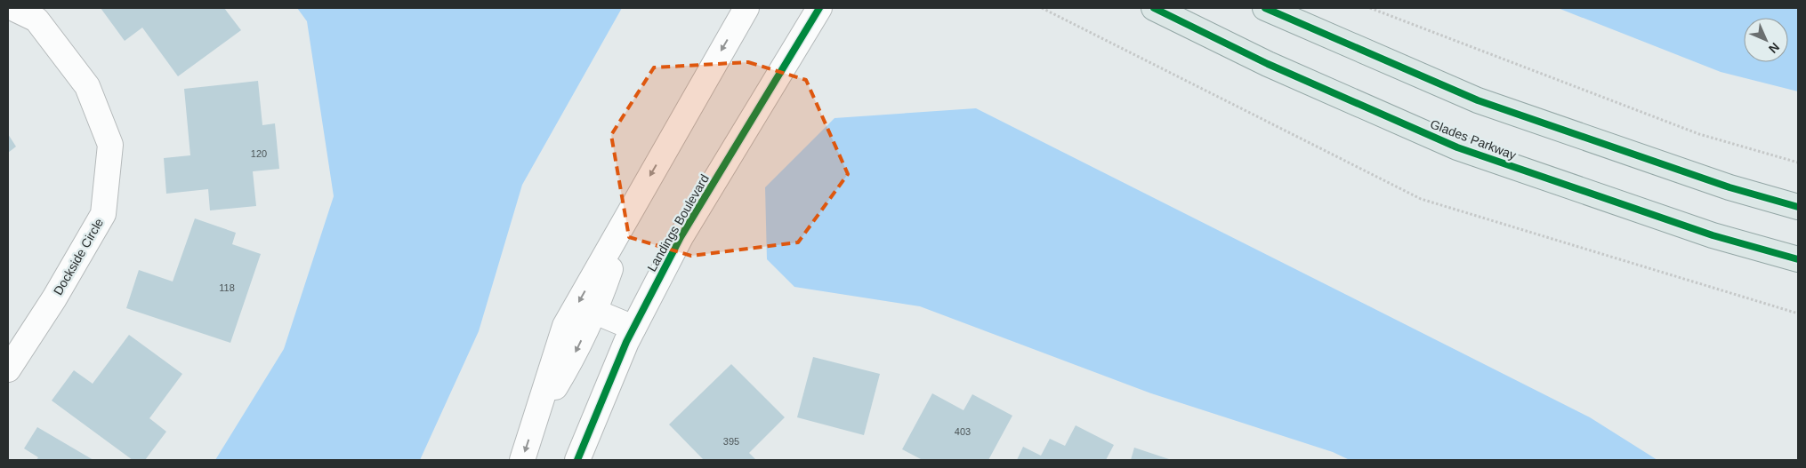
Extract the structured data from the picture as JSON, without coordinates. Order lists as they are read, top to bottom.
{
  "streets": {
    "main road": ["Glades Parkway"],
    "street": ["Landings Boulevard", "Dockside Circle"]
  },
  "house_numbers": [
    "120",
    "118",
    "403",
    "395"
  ],
  "north": "bottom right"
}
